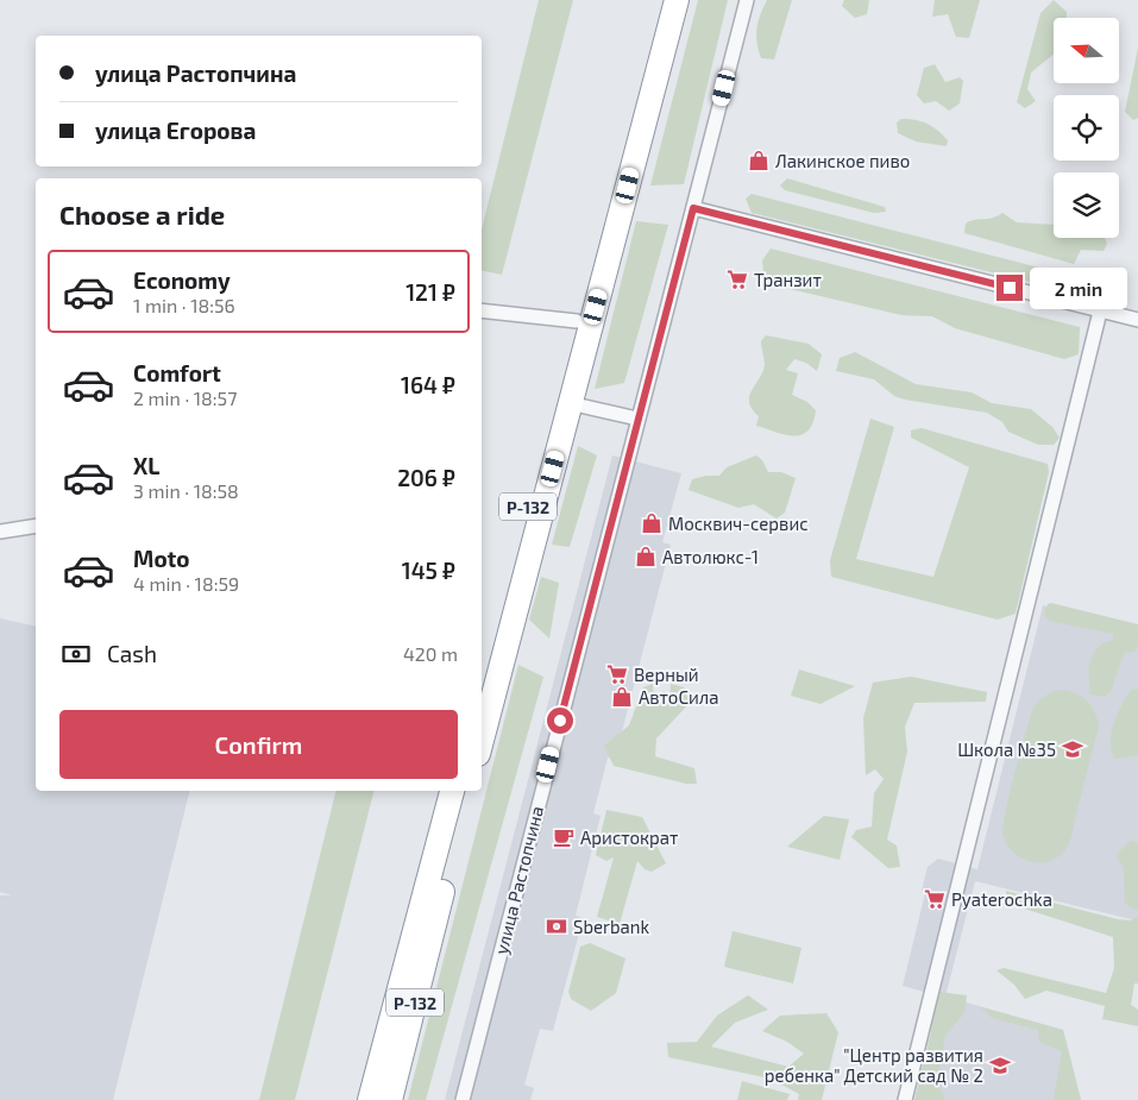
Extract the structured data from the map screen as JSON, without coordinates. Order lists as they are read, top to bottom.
{
  "streets": {
    "highway": ["Р-132"],
    "street": ["улица Растопчина"]
  },
  "places": {
    "shop": [
      "Лакинское пиво",
      "Москвич-сервис",
      "Автолюкс-1",
      "АвтоСила"
    ],
    "supermarket": ["Транзит", "Верный", "Pyaterochka"],
    "school or university": ["Школа №35", "\"Центр развития ребенка\" Детский сад № 2"],
    "cafe": ["Аристократ"],
    "bank": ["Sberbank"]
  },
  "north": "left",
  "page": {
    "banner": ["улица Растопчина", "улица Егорова"],
    "heading": "Choose a ride",
    "list": [
      {
        "name": "Economy",
        "note": "1 min · 18:56",
        "value": "121 ₽"
      },
      {
        "name": "Comfort",
        "note": "2 min · 18:57",
        "value": "164 ₽"
      },
      {
        "name": "XL",
        "note": "3 min · 18:58",
        "value": "206 ₽"
      },
      {
        "name": "Moto",
        "note": "4 min · 18:59",
        "value": "145 ₽"
      }
    ],
    "bubble": "2 min",
    "pay": ["Cash", "420 m"],
    "buttons": "Confirm"
  }
}
